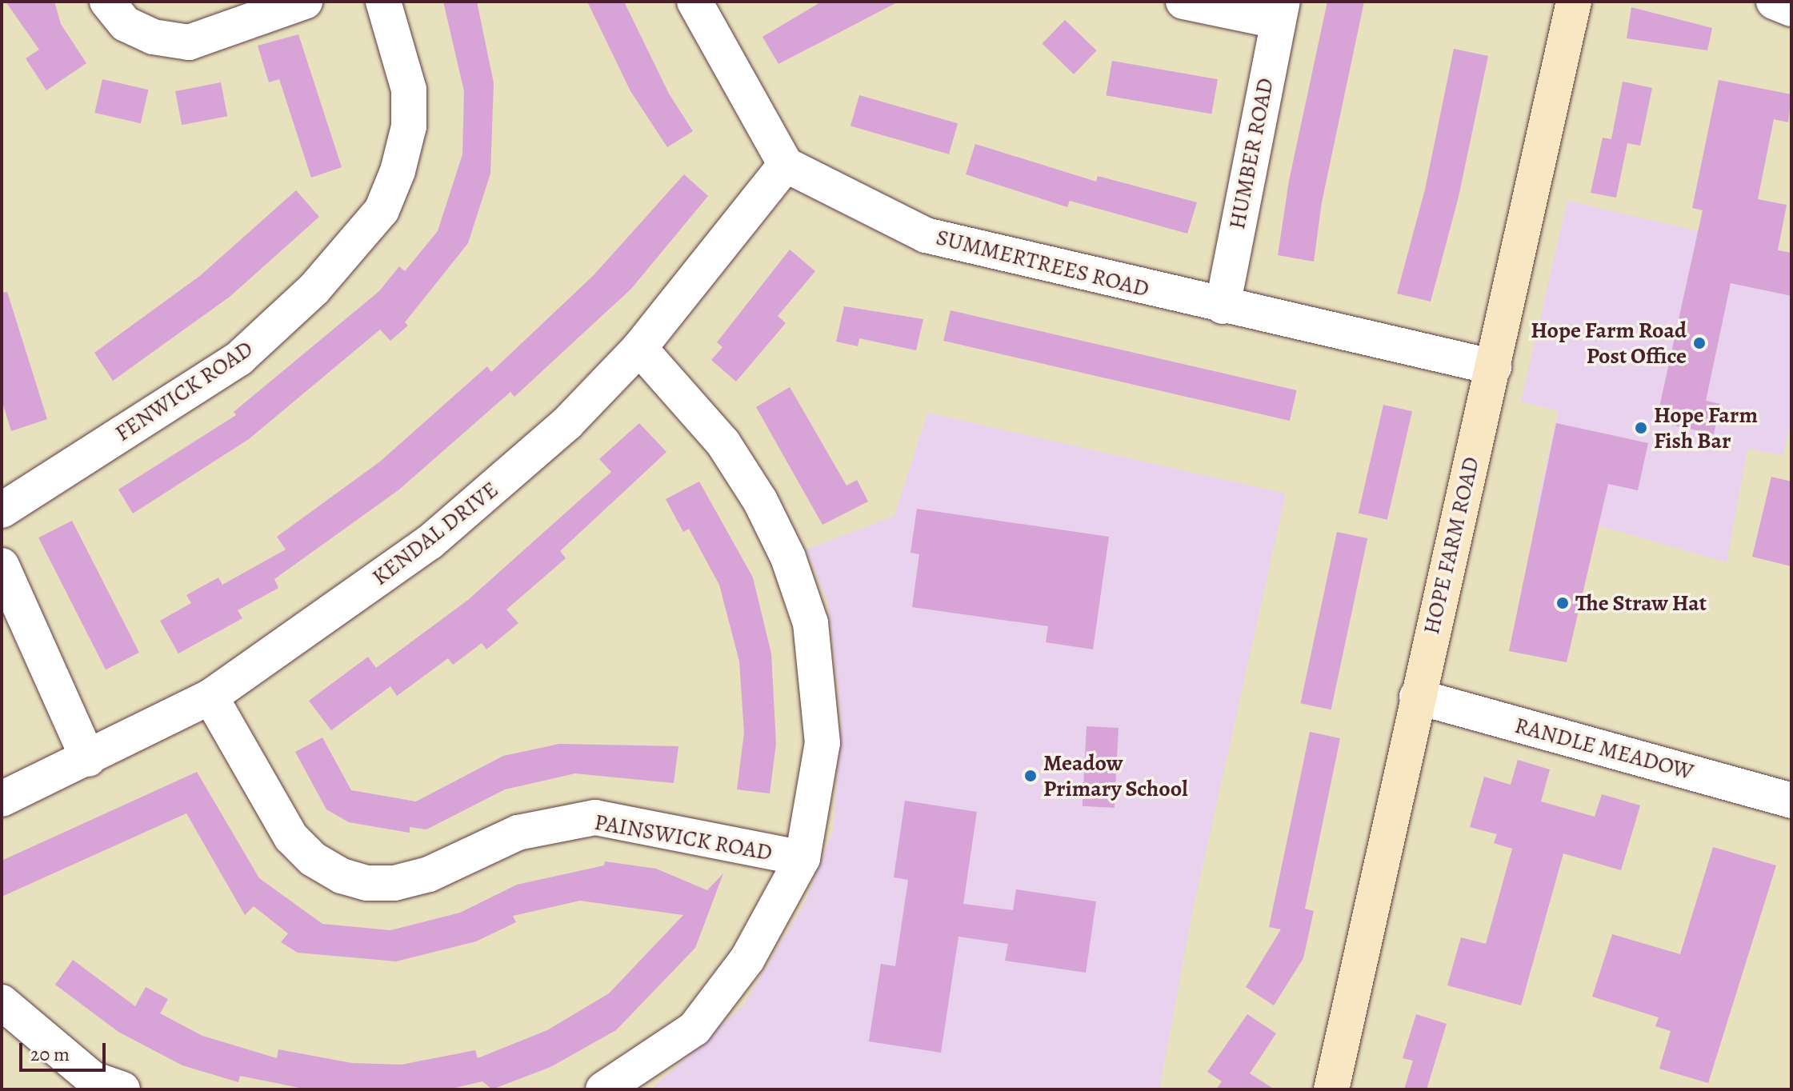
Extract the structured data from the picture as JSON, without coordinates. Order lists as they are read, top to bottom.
{
  "streets": {
    "street": [
      "HUMBER ROAD",
      "SUMMERTREES ROAD",
      "FENWICK ROAD",
      "KENDAL DRIVE",
      "HOPE FARM ROAD",
      "RANDLE MEADOW",
      "PAINSWICK ROAD"
    ]
  },
  "crossings": [
    ["HUMBER ROAD", "SUMMERTREES ROAD"],
    ["SUMMERTREES ROAD", "KENDAL DRIVE"],
    ["SUMMERTREES ROAD", "HOPE FARM ROAD"],
    ["KENDAL DRIVE", "PAINSWICK ROAD"],
    ["HOPE FARM ROAD", "RANDLE MEADOW"]
  ],
  "places": [
    "Hope Farm Road Post Office",
    "Hope Farm Fish Bar",
    "The Straw Hat",
    "Meadow Primary School"
  ],
  "scale_bar": "20 m"
}
